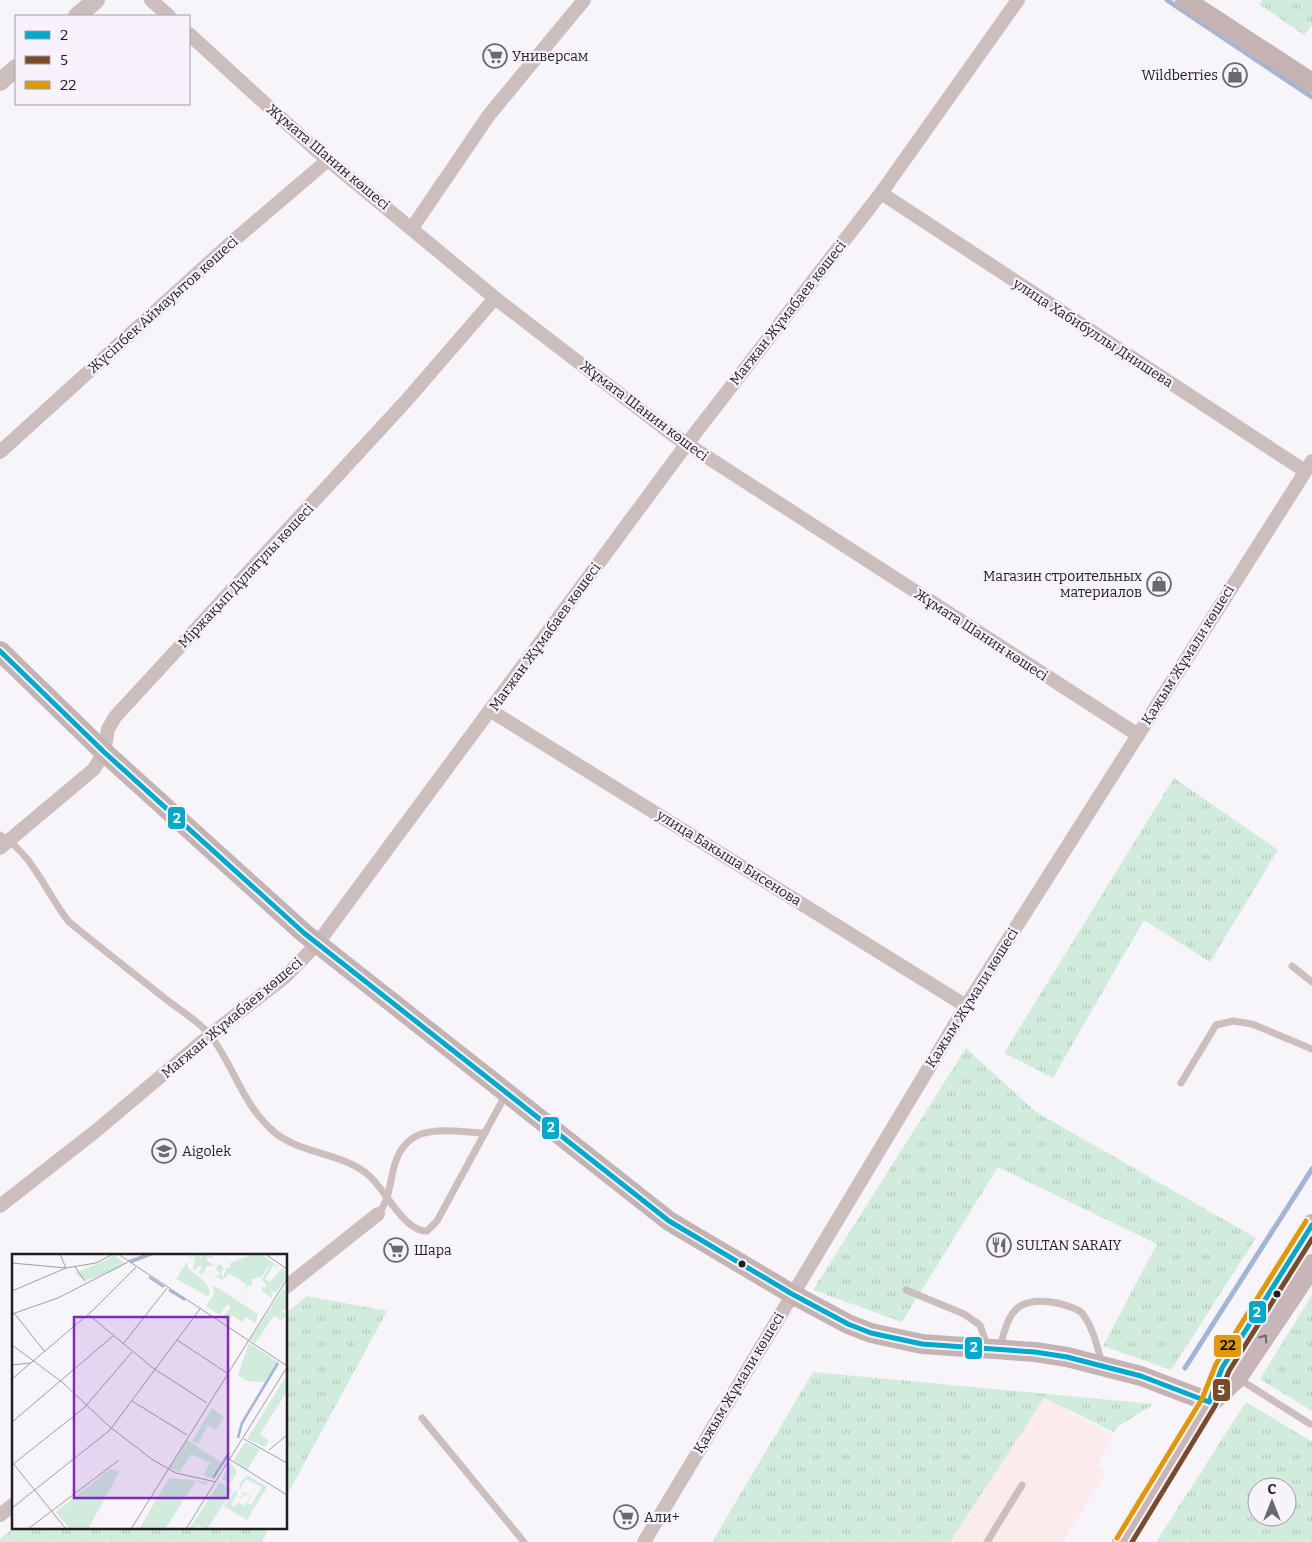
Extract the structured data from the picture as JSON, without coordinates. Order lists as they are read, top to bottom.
{
  "streets": {
    "street": [
      "Жұмата Шанин көшесі",
      "Жүсіпбек Аймауытов көшесі",
      "Мағжан Жұмабаев көшесі",
      "улица Хабибуллы Днишева",
      "Міржақып Дұлатұлы көшесі",
      "Қажым Жұмали көшесі",
      "улица Бакыша Бисенова"
    ]
  },
  "crossings": [
    ["Жұмата Шанин көшесі", "Жүсіпбек Аймауытов көшесі"],
    ["Жұмата Шанин көшесі", "Мағжан Жұмабаев көшесі"],
    ["Жұмата Шанин көшесі", "Міржақып Дұлатұлы көшесі"],
    ["Жұмата Шанин көшесі", "Қажым Жұмали көшесі"],
    ["Мағжан Жұмабаев көшесі", "улица Хабибуллы Днишева"],
    ["Мағжан Жұмабаев көшесі", "улица Бакыша Бисенова"],
    ["улица Хабибуллы Днишева", "Қажым Жұмали көшесі"],
    ["Қажым Жұмали көшесі", "улица Бакыша Бисенова"]
  ],
  "places": {
    "supermarket": ["Универсам", "Шара", "Али+"],
    "shop": ["Wildberries", "Магазин строительных материалов"],
    "school or university": ["Aigolek"],
    "restaurant": ["SULTAN SARAIY"]
  },
  "lines": ["transit line 2", "transit line 22", "transit line 5"],
  "legend": ["2", "5", "22"],
  "north": "top"
}
